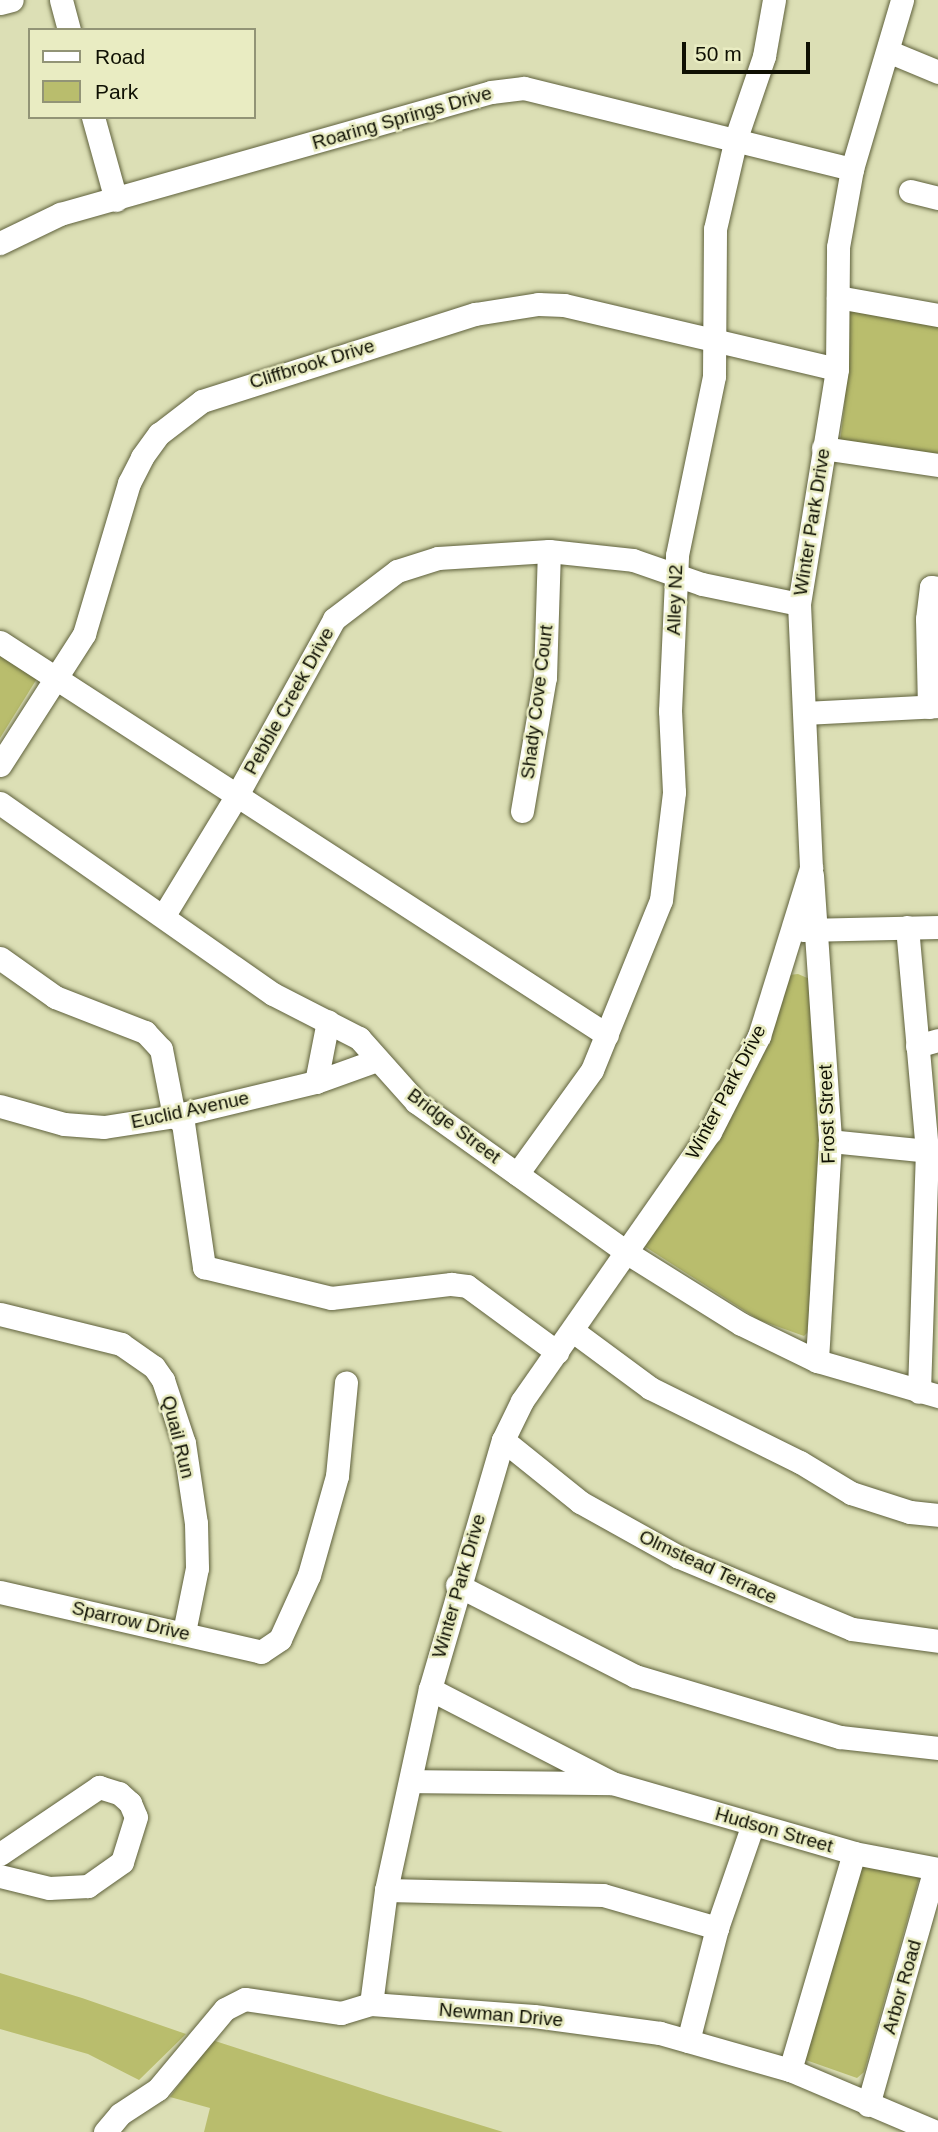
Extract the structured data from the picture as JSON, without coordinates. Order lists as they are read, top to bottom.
{
  "streets": {
    "street": [
      "Roaring Springs Drive",
      "Cliffbrook Drive",
      "Winter Park Drive",
      "Alley N2",
      "Pebble Creek Drive",
      "Shady Cove Court",
      "Euclid Avenue",
      "Frost Street",
      "Bridge Street",
      "Quail Run",
      "Olmstead Terrace",
      "Sparrow Drive",
      "Hudson Street",
      "Arbor Road",
      "Newman Drive"
    ]
  },
  "crossings": [
    ["Roaring Springs Drive", "Winter Park Drive"],
    ["Roaring Springs Drive", "Alley N2"],
    ["Cliffbrook Drive", "Winter Park Drive"],
    ["Cliffbrook Drive", "Alley N2"],
    ["Winter Park Drive", "Pebble Creek Drive"],
    ["Winter Park Drive", "Frost Street"],
    ["Winter Park Drive", "Bridge Street"],
    ["Winter Park Drive", "Olmstead Terrace"],
    ["Winter Park Drive", "Hudson Street"],
    ["Winter Park Drive", "Newman Drive"],
    ["Alley N2", "Pebble Creek Drive"],
    ["Alley N2", "Bridge Street"],
    ["Pebble Creek Drive", "Shady Cove Court"],
    ["Pebble Creek Drive", "Bridge Street"],
    ["Euclid Avenue", "Bridge Street"],
    ["Frost Street", "Bridge Street"],
    ["Quail Run", "Sparrow Drive"],
    ["Hudson Street", "Arbor Road"],
    ["Arbor Road", "Newman Drive"]
  ],
  "legend": ["Road", "Park"],
  "scale_bar": "50 m"
}
